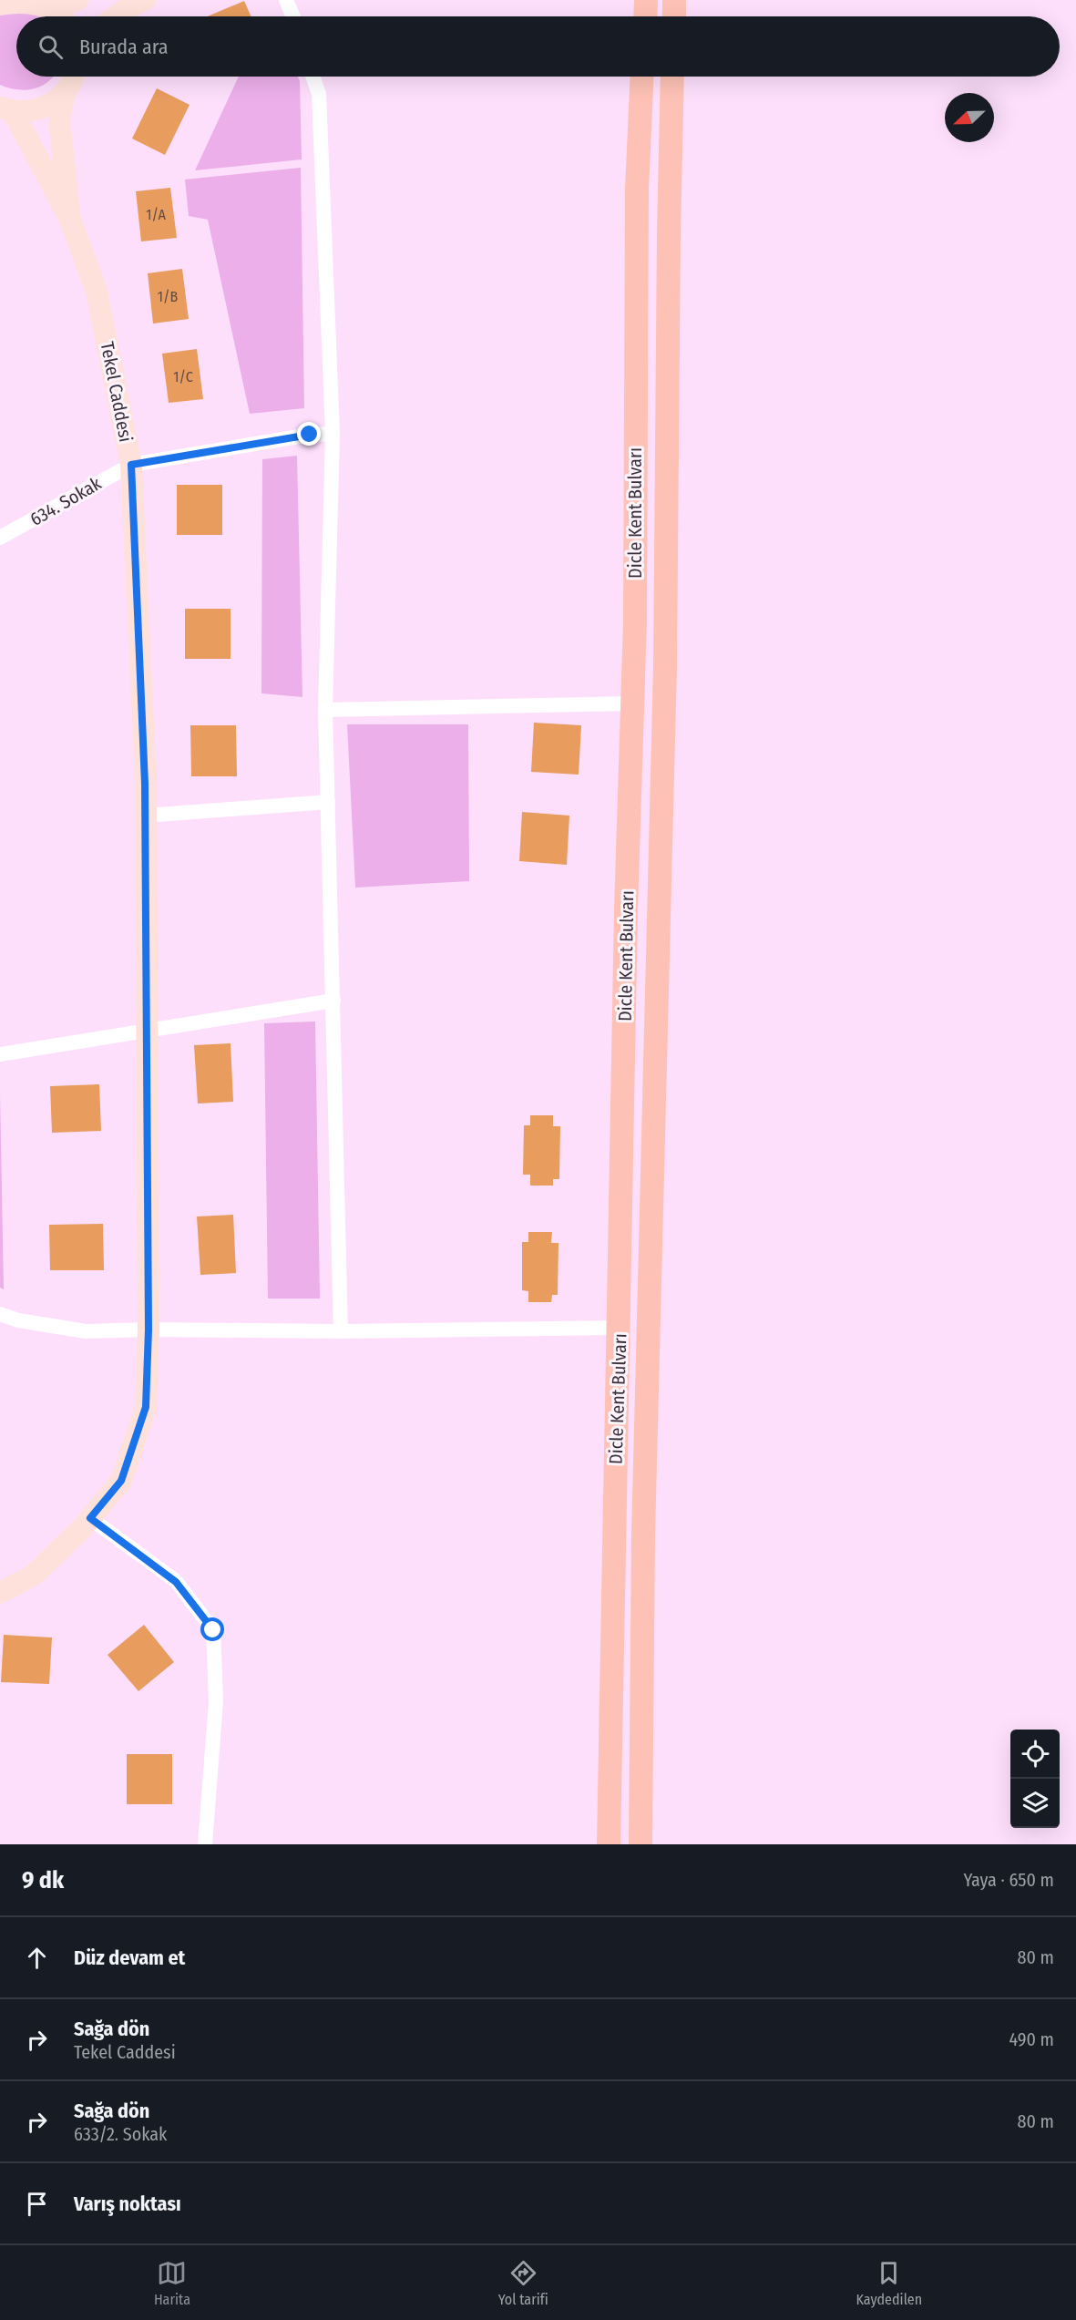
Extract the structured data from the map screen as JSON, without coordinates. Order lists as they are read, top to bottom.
{
  "streets": {
    "main road": ["Dicle Kent Bulvarı"],
    "street": ["Tekel Caddesi", "634. Sokak"]
  },
  "crossings": [
    ["Tekel Caddesi", "634. Sokak"]
  ],
  "house_numbers": ["1/A", "1/B", "1/C"],
  "north": "bottom left",
  "page": {
    "search": "Burada ara",
    "heading": ["9 dk", "Yaya · 650 m"],
    "list": [
      ["Düz devam et", "80 m"],
      ["Sağa dön", "Tekel Caddesi", "490 m"],
      ["Sağa dön", "633/2. Sokak", "80 m"],
      "Varış noktası"
    ],
    "nav": ["Harita", "Yol tarifi", "Kaydedilen"]
  }
}
